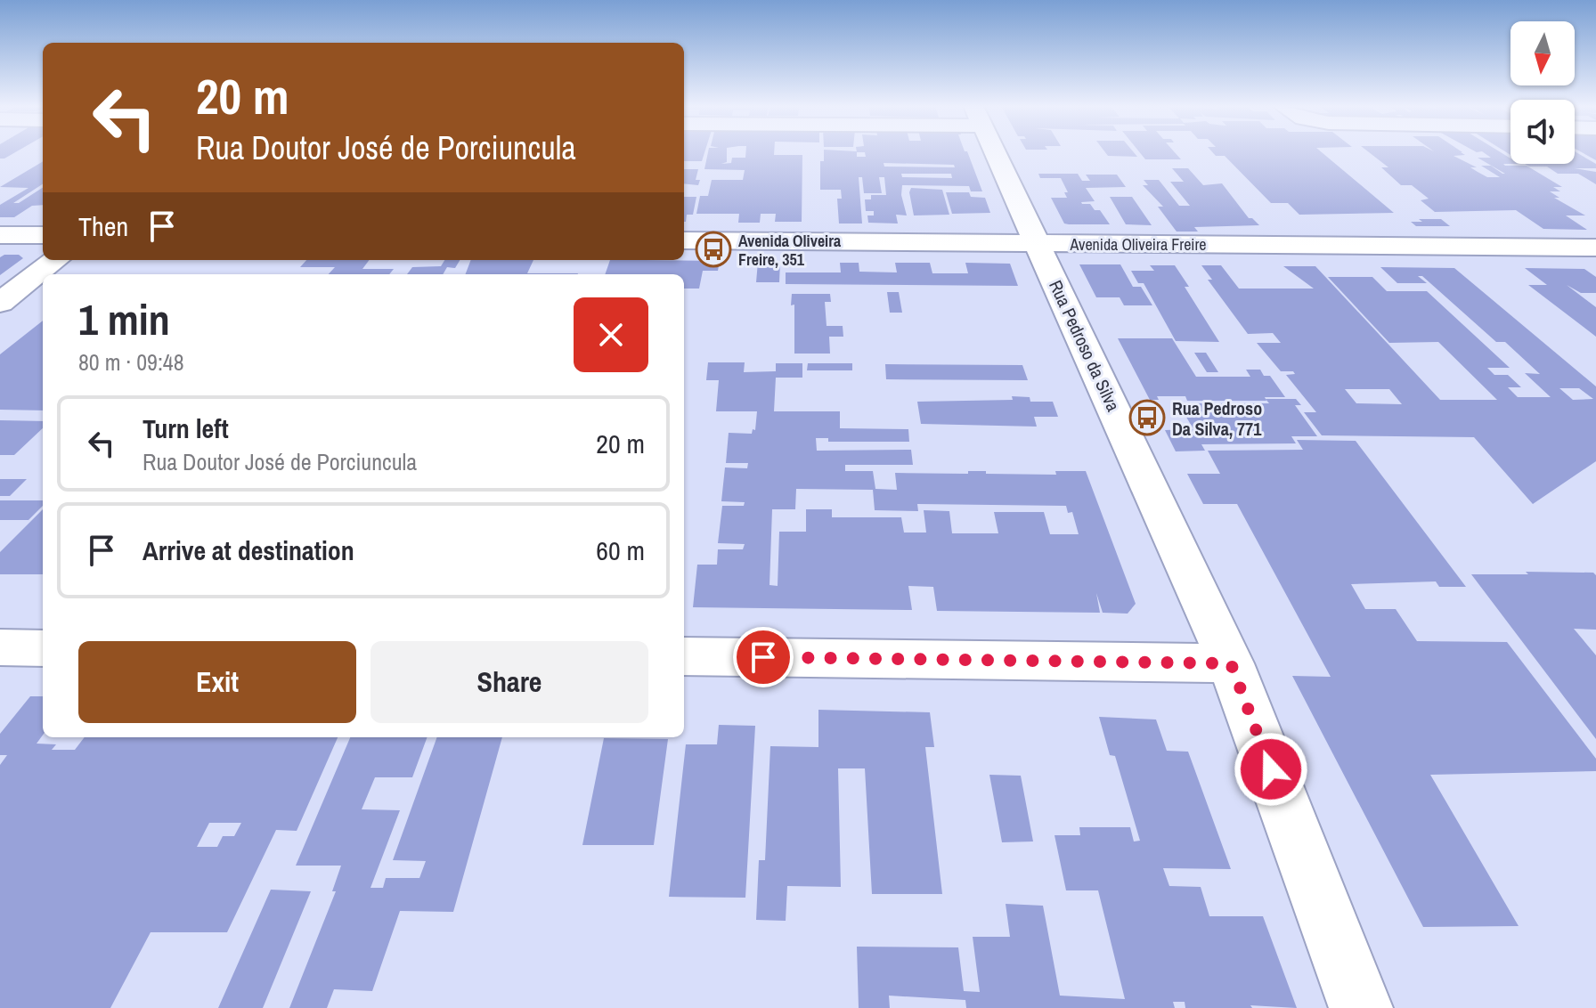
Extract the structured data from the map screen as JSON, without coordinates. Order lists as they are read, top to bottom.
{
  "streets": {
    "street": ["Avenida Oliveira Freire", "Rua Pedroso da Silva"]
  },
  "crossings": [
    ["Avenida Oliveira Freire", "Rua Pedroso da Silva"]
  ],
  "places": {
    "bus stop": ["Avenida Oliveira Freire, 351", "Rua Pedroso Da Silva, 771"]
  },
  "north": "bottom",
  "page": {
    "turn": ["20 m", "Rua Doutor José de Porciuncula"],
    "then": "Then",
    "heading": ["1 min", "80 m · 09:48"],
    "list": [
      {
        "name": "Turn left",
        "note": "Rua Doutor José de Porciuncula",
        "value": "20 m"
      },
      {
        "name": "Arrive at destination",
        "value": "60 m"
      }
    ],
    "buttons": ["Exit", "Share"]
  }
}
